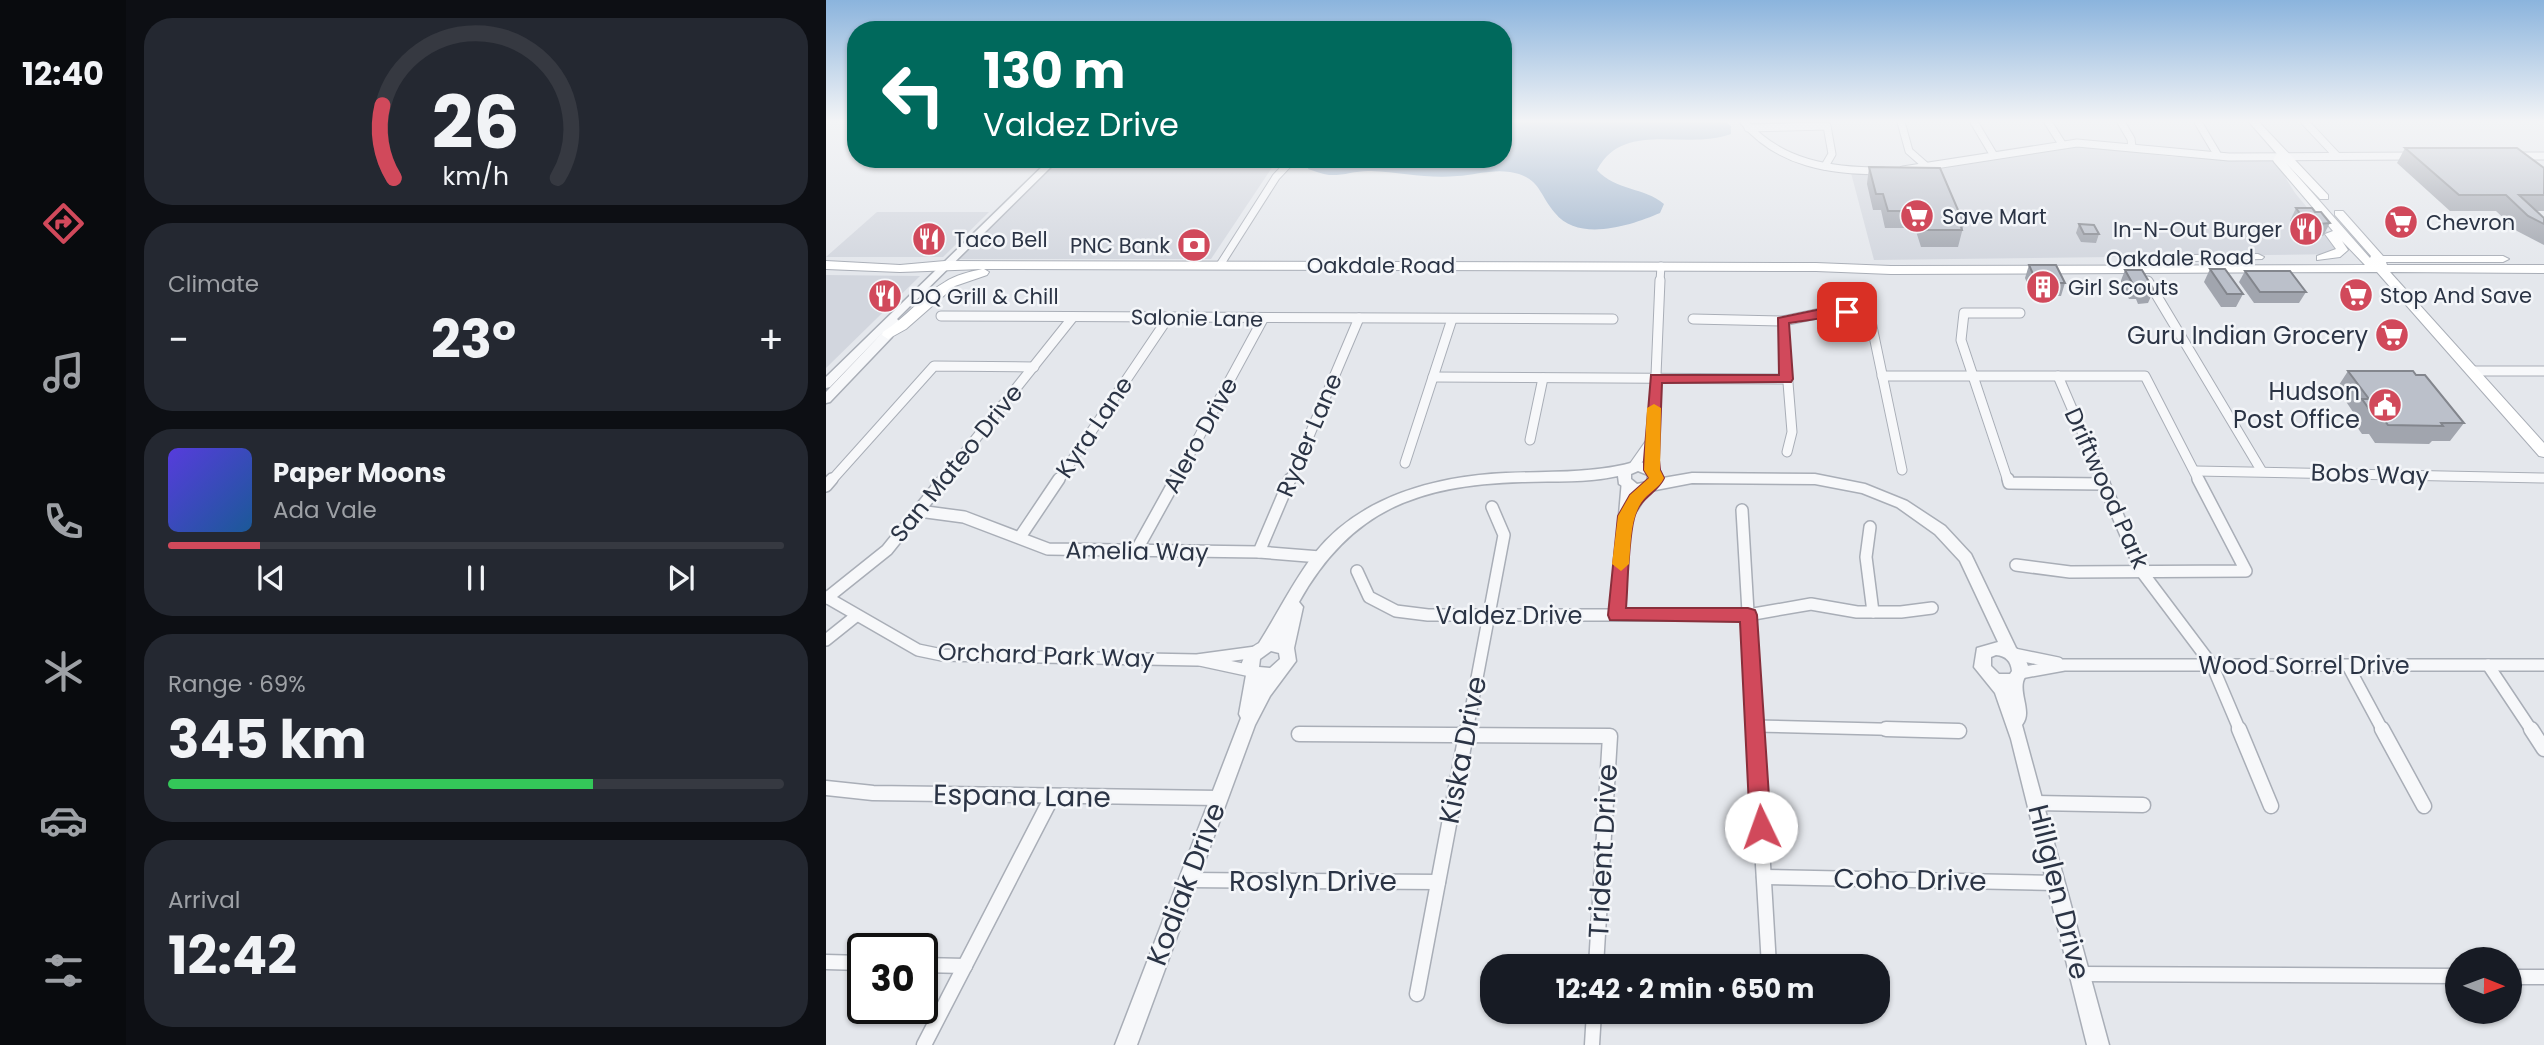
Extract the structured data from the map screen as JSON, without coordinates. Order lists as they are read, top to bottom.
{
  "streets": {
    "main road": ["Oakdale Road"],
    "street": [
      "Salonie Lane",
      "Kyra Lane",
      "Alero Drive",
      "Ryder Lane",
      "San Mateo Drive",
      "Bobs Way",
      "Driftwood Park",
      "Amelia Way",
      "Valdez Drive",
      "Orchard Park Way",
      "Wood Sorrel Drive",
      "Kiska Drive",
      "Espana Lane",
      "Trident Drive",
      "Coho Drive",
      "Roslyn Drive",
      "Kodiak Drive",
      "Hillglen Drive"
    ]
  },
  "crossings": [
    ["Salonie Lane", "Kyra Lane"],
    ["Salonie Lane", "Alero Drive"],
    ["Salonie Lane", "Ryder Lane"],
    ["Salonie Lane", "San Mateo Drive"],
    ["Kyra Lane", "Amelia Way"],
    ["Alero Drive", "Amelia Way"],
    ["Ryder Lane", "Amelia Way"],
    ["San Mateo Drive", "Amelia Way"],
    ["San Mateo Drive", "Orchard Park Way"],
    ["Driftwood Park", "Wood Sorrel Drive"],
    ["Valdez Drive", "Kiska Drive"],
    ["Orchard Park Way", "Kodiak Drive"],
    ["Wood Sorrel Drive", "Hillglen Drive"],
    ["Kiska Drive", "Trident Drive"],
    ["Kiska Drive", "Roslyn Drive"],
    ["Espana Lane", "Kodiak Drive"],
    ["Coho Drive", "Hillglen Drive"],
    ["Roslyn Drive", "Kodiak Drive"]
  ],
  "places": {
    "supermarket": [
      "Save Mart",
      "Chevron",
      "Stop And Save",
      "Guru Indian Grocery"
    ],
    "restaurant": ["In-N-Out Burger", "Taco Bell", "DQ Grill & Chill"],
    "bank": ["PNC Bank"],
    "building": ["Girl Scouts"],
    "public building": ["Hudson Post Office"]
  },
  "north": "right",
  "page": {
    "tabs": "12:40",
    "turn": ["130 m", "Valdez Drive"],
    "tile": [
      "Climate",
      ["Range · 69%", "345 km"],
      ["Arrival", "12:42"]
    ],
    "heat": ["−", "23°", "+"],
    "song": ["Paper Moons", "Ada Vale"],
    "limit": "30",
    "trip": "12:42 · 2 min · 650 m",
    "gauge": ["26", "km/h"]
  }
}
